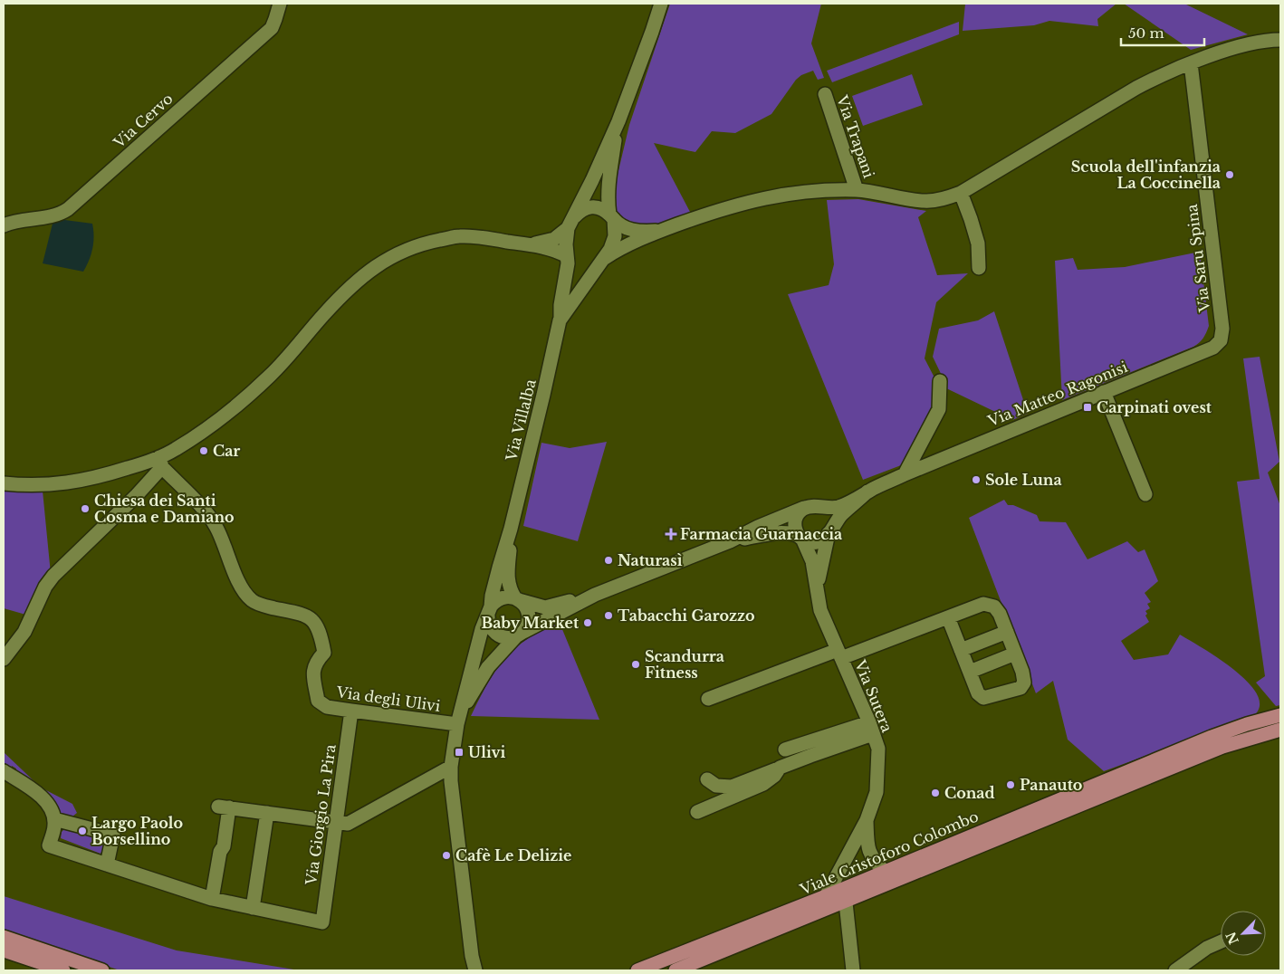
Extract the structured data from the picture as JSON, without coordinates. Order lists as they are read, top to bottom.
{
  "streets": {
    "main road": ["Viale Cristoforo Colombo"],
    "street": [
      "Via Cervo",
      "Via Trapani",
      "Via Saru Spina",
      "Via Matteo Ragonisi",
      "Via Villalba",
      "Via Sutera",
      "Via degli Ulivi",
      "Via Giorgio La Pira"
    ]
  },
  "crossings": [
    ["Via Saru Spina", "Via Matteo Ragonisi"],
    ["Via degli Ulivi", "Via Giorgio La Pira"]
  ],
  "places": {
    "other": [
      "Scuola dell'infanzia La Coccinella",
      "Car",
      "Sole Luna",
      "Chiesa dei Santi Cosma e Damiano",
      "Naturasì",
      "Tabacchi Garozzo",
      "Baby Market",
      "Scandurra Fitness",
      "Panauto",
      "Conad",
      "Largo Paolo Borsellino",
      "Cafè Le Delizie"
    ],
    "transit": ["Carpinati ovest", "Ulivi"],
    "health": ["Farmacia Guarnaccia"]
  },
  "scale_bar": "50 m",
  "north": "bottom left"
}
